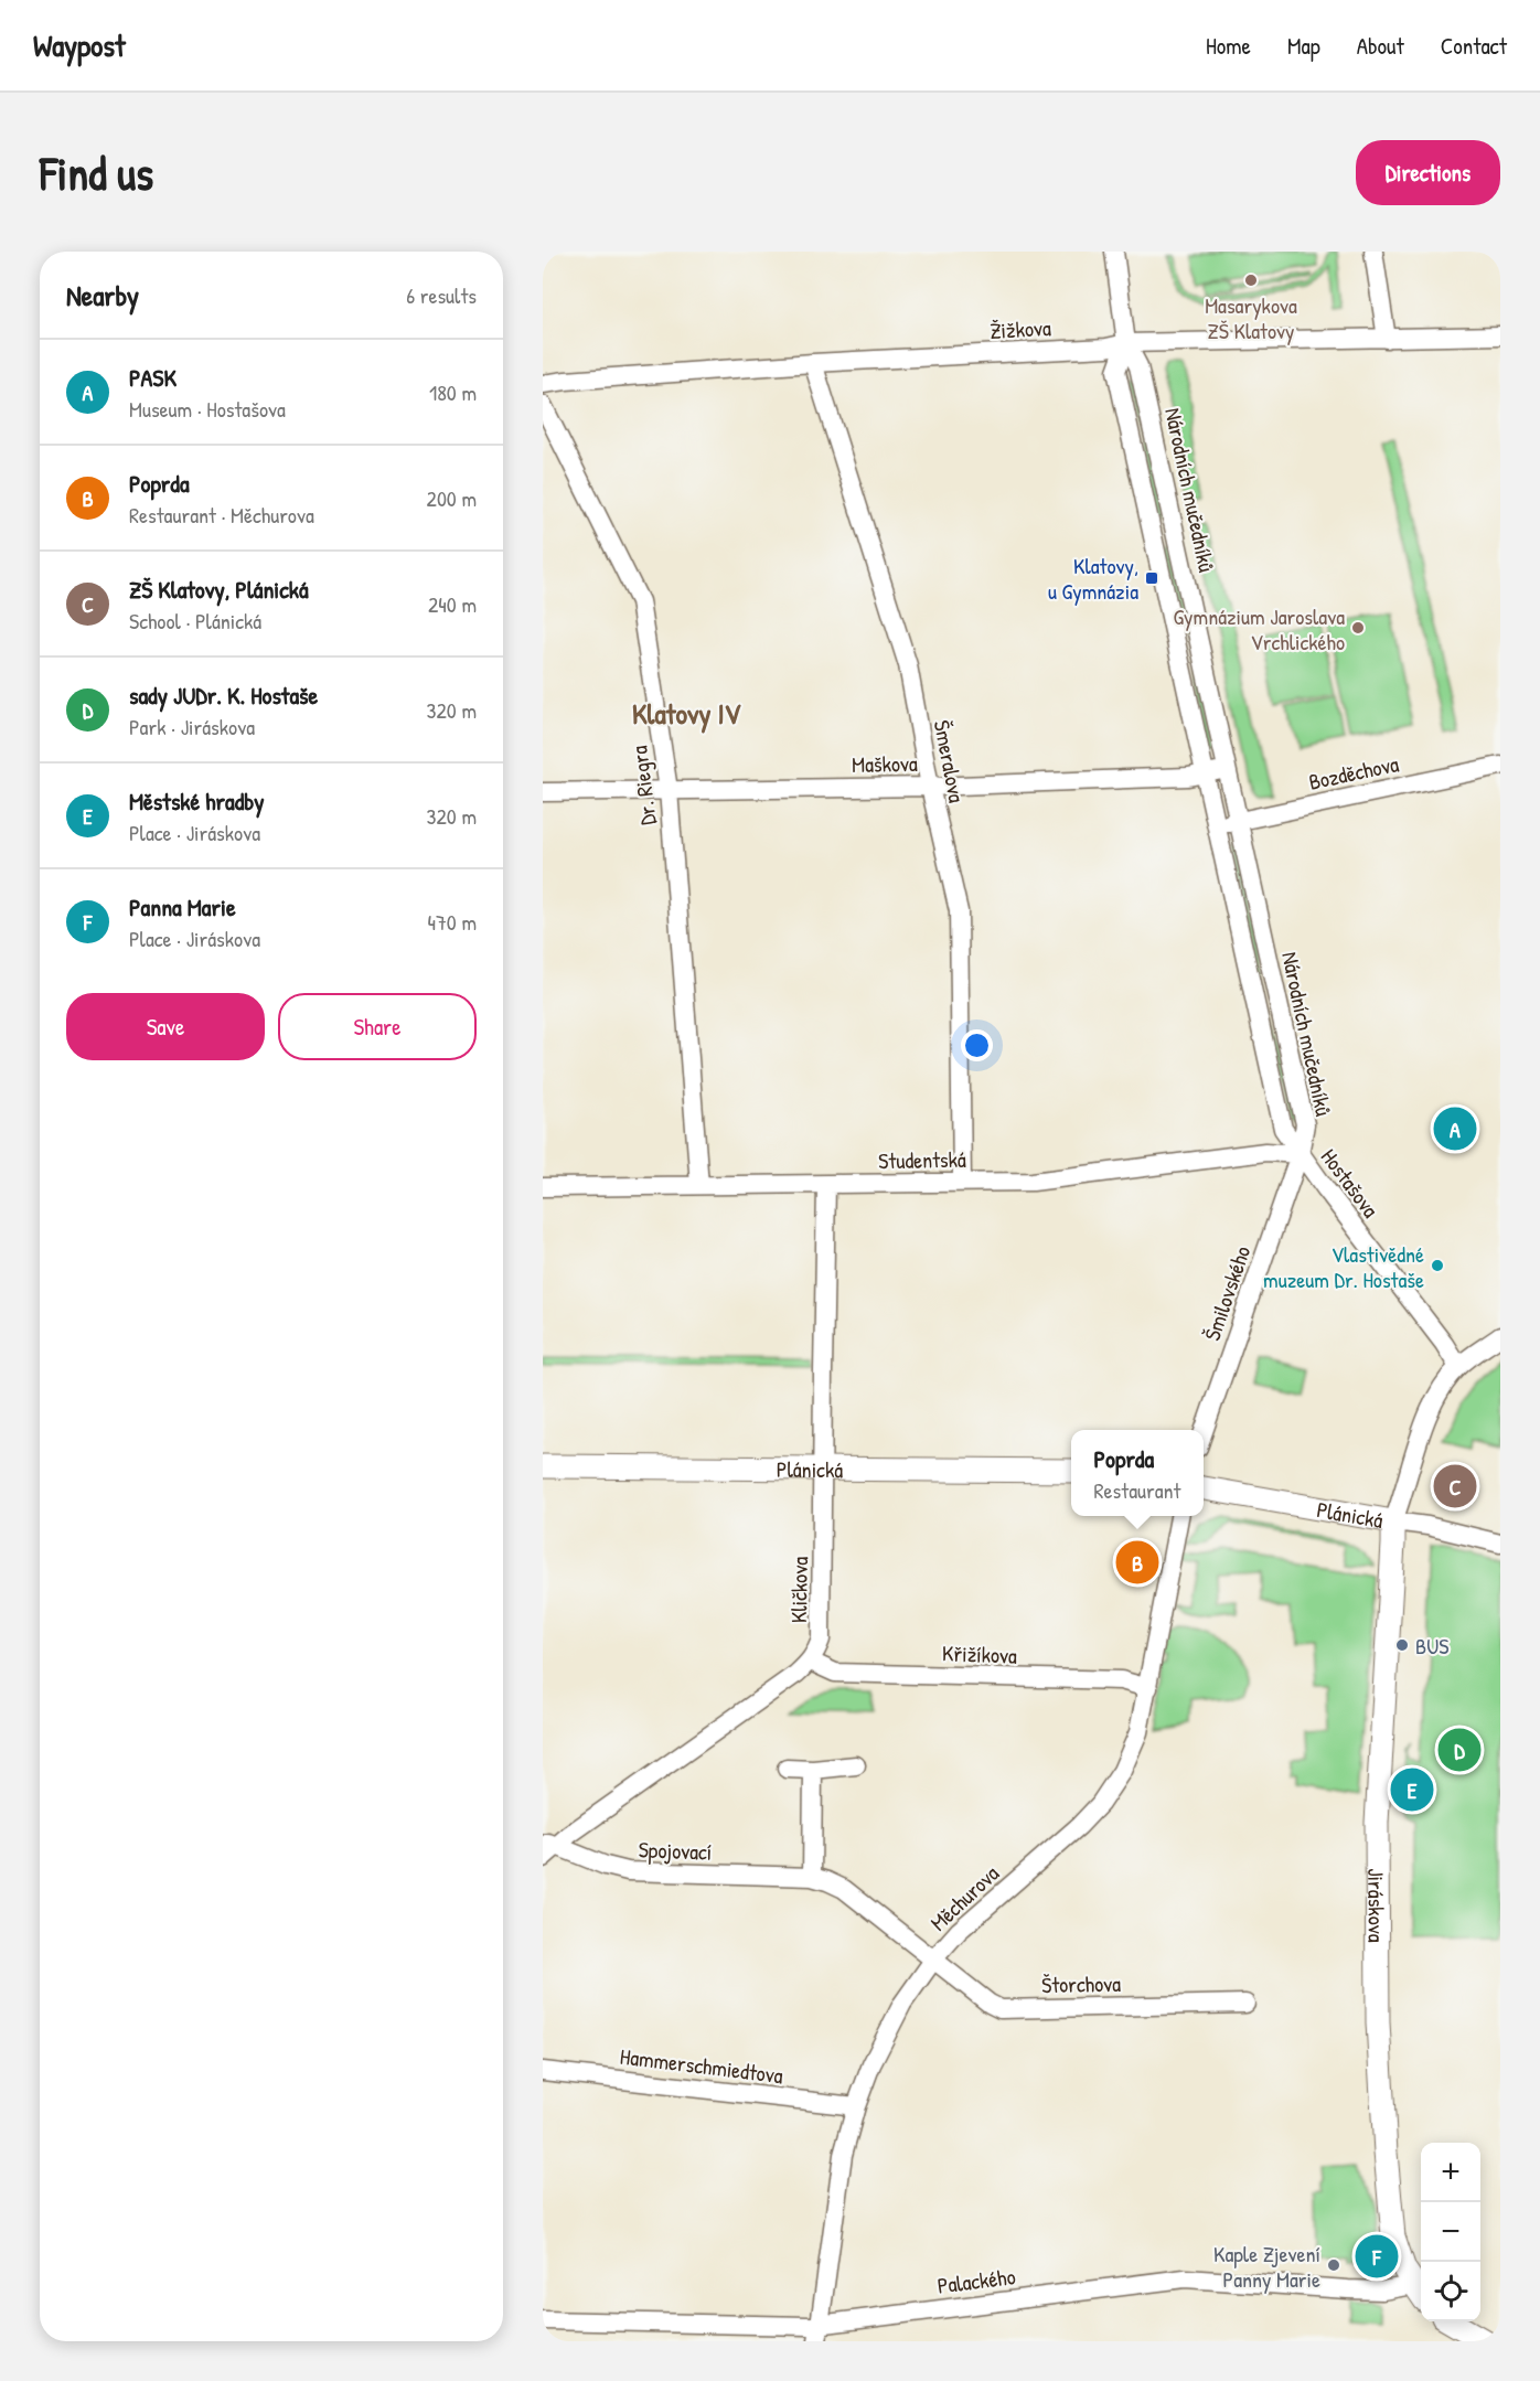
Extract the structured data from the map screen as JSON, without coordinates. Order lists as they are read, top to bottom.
{
  "streets": {
    "main road": ["Plánická", "Jiráskova"],
    "street": [
      "Žižkova",
      "Národních mučedníků",
      "Šmeralova",
      "Maškova",
      "Bozděchova",
      "Dr. Riegra",
      "Studentská",
      "Hostašova",
      "Šmilovského",
      "Kličkova",
      "Křižíkova",
      "Spojovací",
      "Měchurova",
      "Štorchova",
      "Hammerschmiedtova",
      "Palackého"
    ]
  },
  "crossings": [
    ["Žižkova", "Národních mučedníků"],
    ["Žižkova", "Šmeralova"],
    ["Národních mučedníků", "Maškova"],
    ["Národních mučedníků", "Bozděchova"],
    ["Národních mučedníků", "Studentská"],
    ["Národních mučedníků", "Hostašova"],
    ["Národních mučedníků", "Šmilovského"],
    ["Šmeralova", "Maškova"],
    ["Šmeralova", "Studentská"],
    ["Maškova", "Dr. Riegra"],
    ["Dr. Riegra", "Studentská"],
    ["Studentská", "Hostašova"],
    ["Studentská", "Šmilovského"],
    ["Studentská", "Kličkova"],
    ["Hostašova", "Šmilovského"],
    ["Plánická", "Kličkova"],
    ["Plánická", "Jiráskova"],
    ["Kličkova", "Křižíkova"],
    ["Křižíkova", "Měchurova"],
    ["Spojovací", "Měchurova"],
    ["Spojovací", "Štorchova"],
    ["Měchurova", "Štorchova"],
    ["Měchurova", "Hammerschmiedtova"],
    ["Měchurova", "Palackého"],
    ["Jiráskova", "Palackého"]
  ],
  "districts": ["Klatovy IV"],
  "places": {
    "other": [
      "Masarykova ZŠ Klatovy",
      "Gymnázium Jaroslava Vrchlického",
      "Vlastivědné muzeum Dr. Hostaše",
      "BUS",
      "Kaple Zjevení Panny Marie"
    ],
    "transit": ["Klatovy, u Gymnázia"]
  },
  "page": {
    "header": "Waypost",
    "nav": [
      "Home",
      "Map",
      "About",
      "Contact"
    ],
    "buttons": [
      "Directions",
      ["Save", "Share"]
    ],
    "title": "Find us",
    "heading": ["Nearby", "6 results"],
    "list": [
      {
        "mark": "A",
        "name": "PASK",
        "note": "Museum · Hostašova",
        "value": "180 m"
      },
      {
        "mark": "B",
        "name": "Poprda",
        "note": "Restaurant · Měchurova",
        "value": "200 m"
      },
      {
        "mark": "C",
        "name": "ZŠ Klatovy, Plánická",
        "note": "School · Plánická",
        "value": "240 m"
      },
      {
        "mark": "D",
        "name": "sady JUDr. K. Hostaše",
        "note": "Park · Jiráskova",
        "value": "320 m"
      },
      {
        "mark": "E",
        "name": "Městské hradby",
        "note": "Place · Jiráskova",
        "value": "320 m"
      },
      {
        "mark": "F",
        "name": "Panna Marie",
        "note": "Place · Jiráskova",
        "value": "470 m"
      }
    ],
    "pins": [
      "A",
      "C",
      "B",
      "D",
      "E",
      "F"
    ],
    "popup": ["Poprda", "Restaurant"],
    "map_buttons": ["+", "−"]
  }
}
